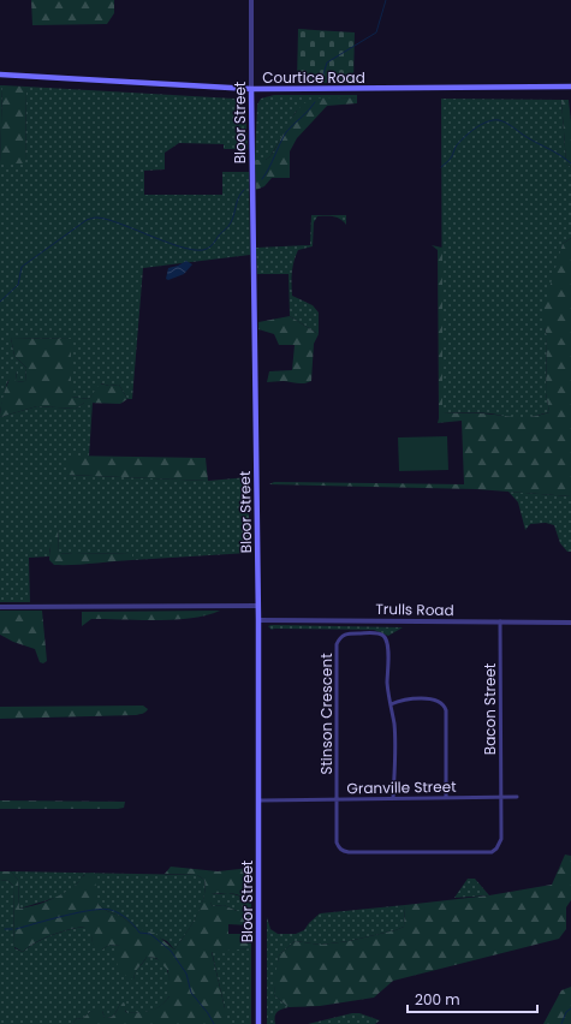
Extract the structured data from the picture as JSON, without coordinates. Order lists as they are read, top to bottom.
{
  "streets": {
    "main road": ["Courtice Road", "Bloor Street"],
    "street": [
      "Trulls Road",
      "Bacon Street",
      "Stinson Crescent",
      "Granville Street"
    ]
  },
  "crossings": [
    ["Courtice Road", "Bloor Street"],
    ["Bloor Street", "Trulls Road"],
    ["Bloor Street", "Granville Street"],
    ["Trulls Road", "Bacon Street"],
    ["Bacon Street", "Stinson Crescent"],
    ["Bacon Street", "Granville Street"],
    ["Stinson Crescent", "Granville Street"]
  ],
  "scale_bar": "200 m"
}
